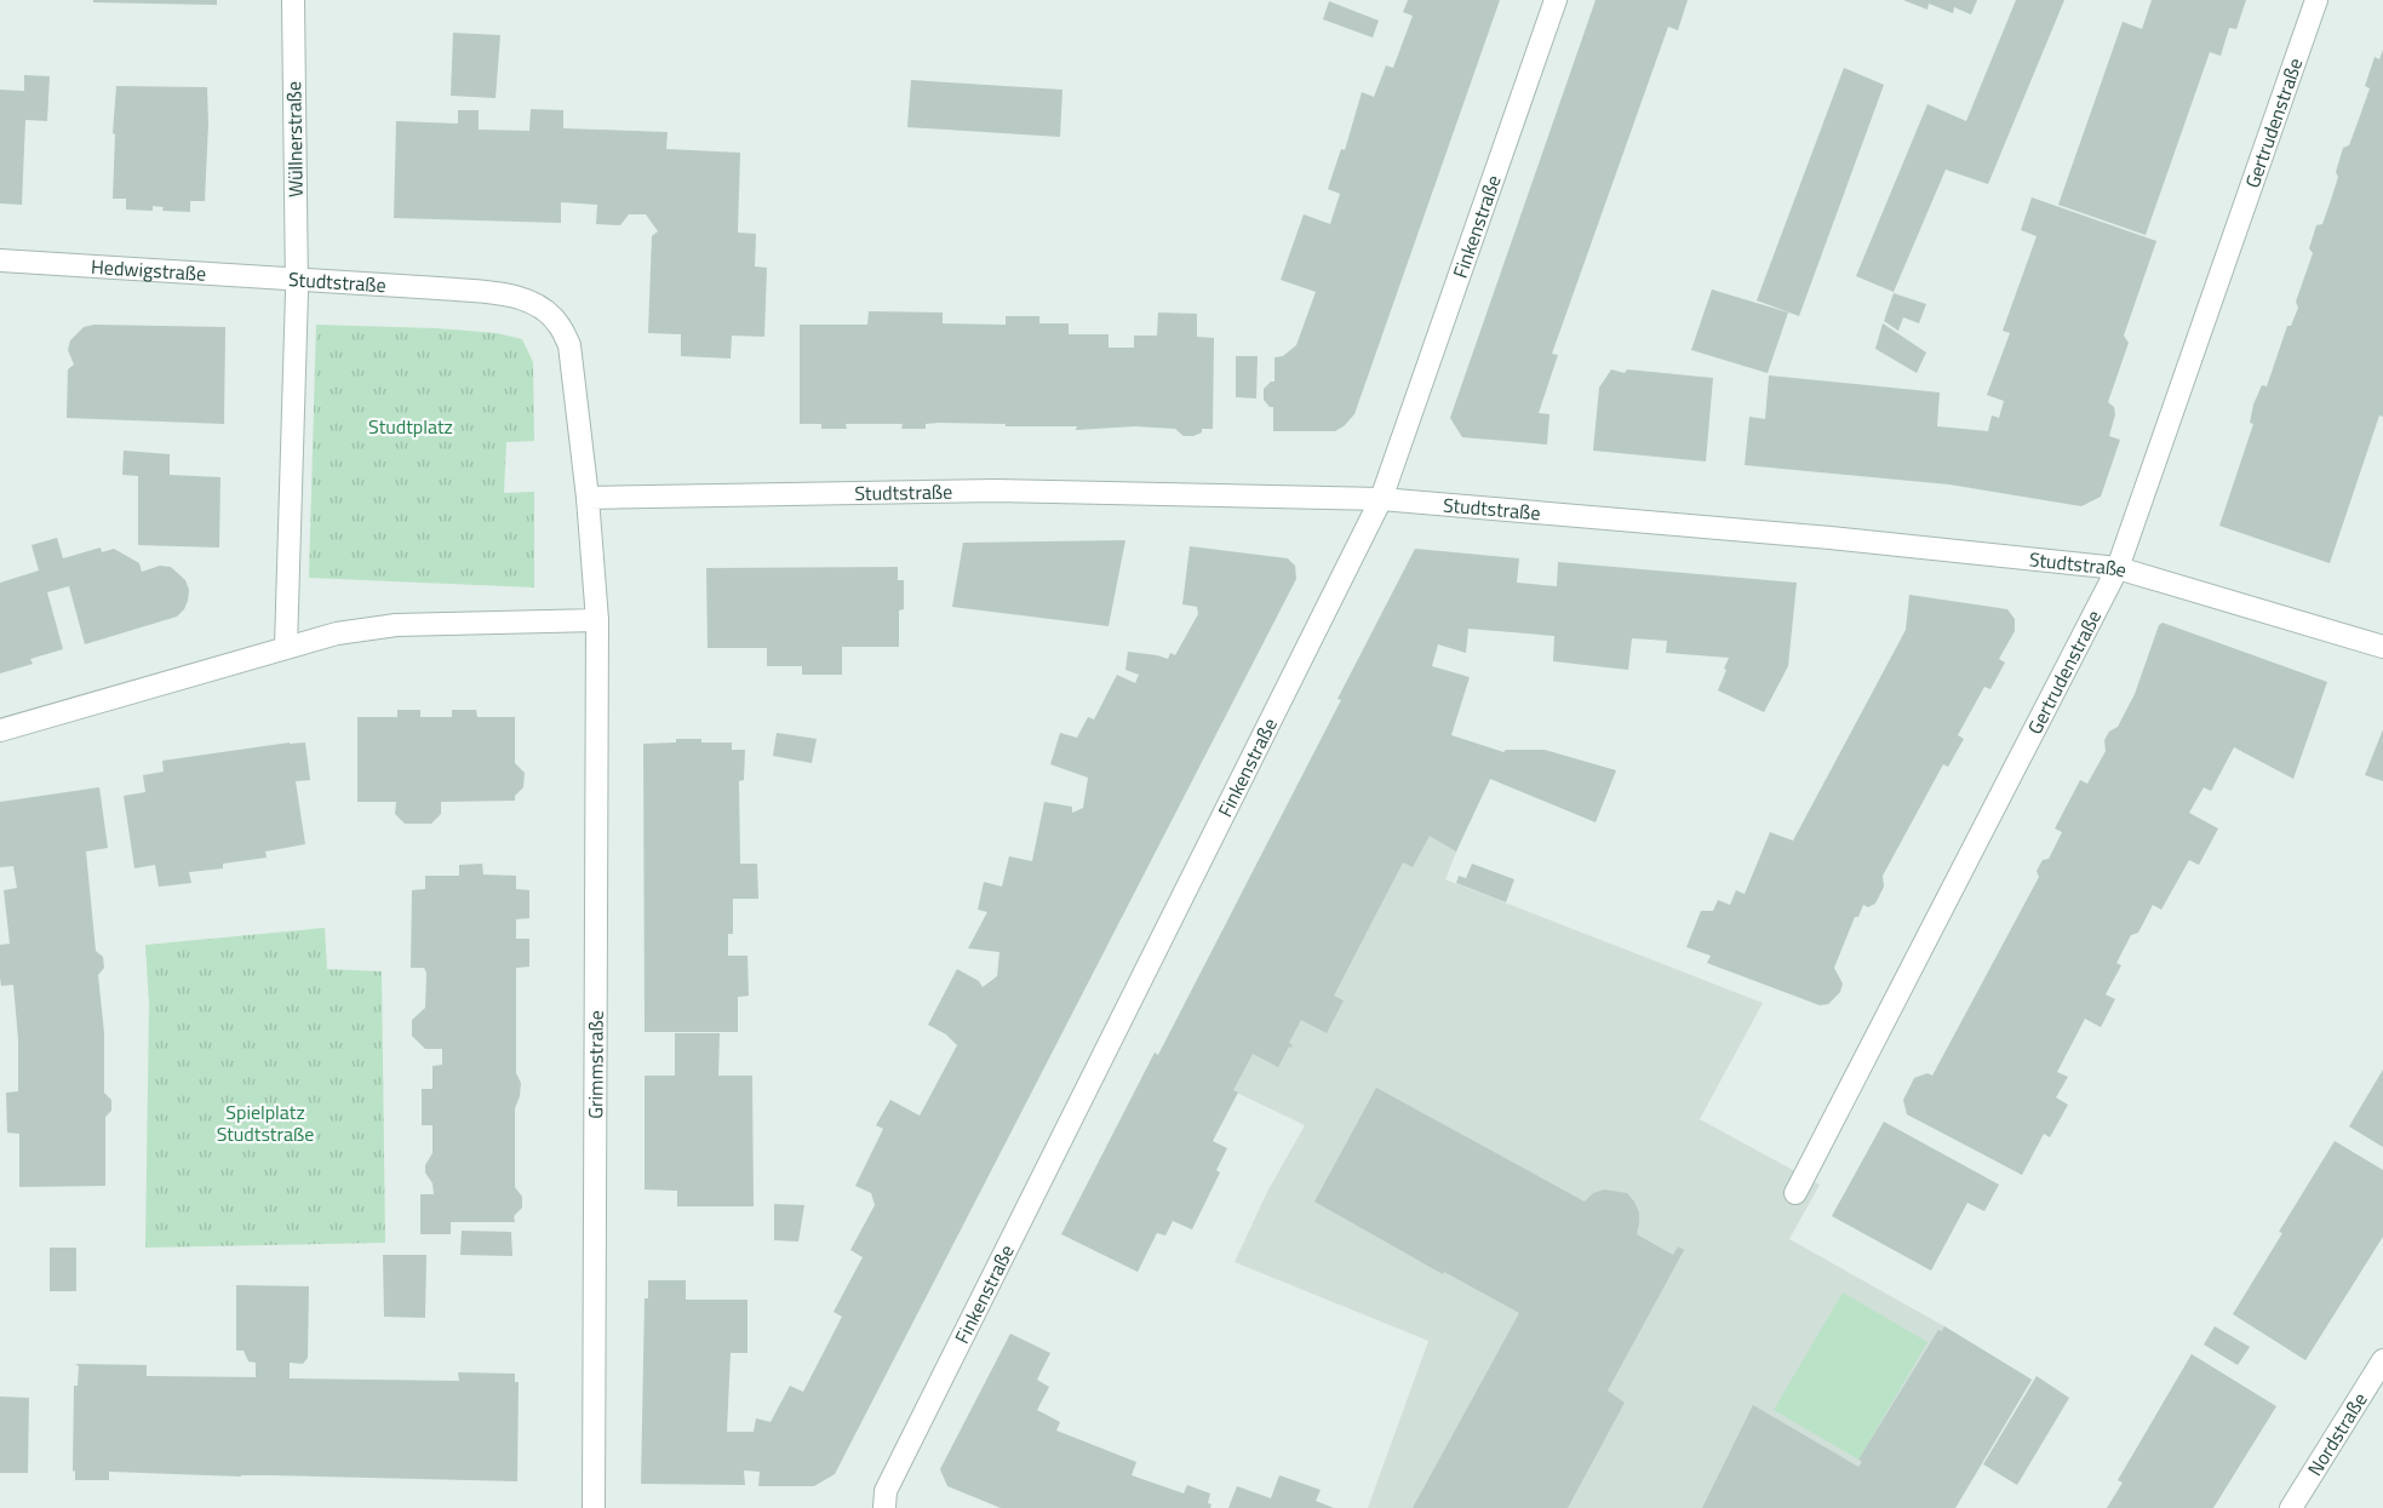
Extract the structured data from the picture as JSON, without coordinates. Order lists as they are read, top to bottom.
{
  "streets": {
    "street": [
      "Gertrudenstraße",
      "Wüllnerstraße",
      "Finkenstraße",
      "Hedwigstraße",
      "Studtstraße",
      "Grimmstraße",
      "Nordstraße"
    ]
  },
  "crossings": [
    ["Gertrudenstraße", "Studtstraße"],
    ["Wüllnerstraße", "Hedwigstraße"],
    ["Wüllnerstraße", "Studtstraße"],
    ["Finkenstraße", "Studtstraße"],
    ["Hedwigstraße", "Studtstraße"],
    ["Studtstraße", "Grimmstraße"]
  ],
  "parks": ["Studtplatz", "Spielplatz Studtstraße"]
}
